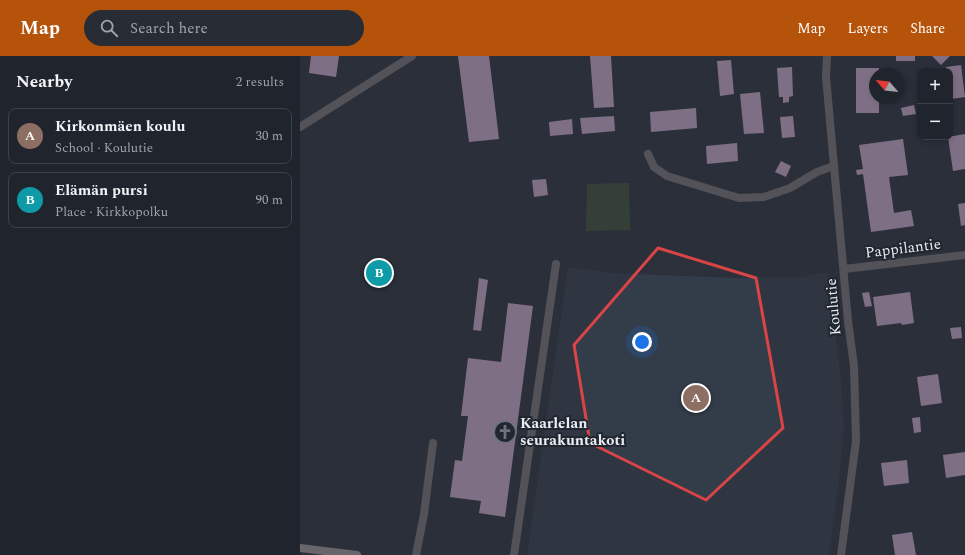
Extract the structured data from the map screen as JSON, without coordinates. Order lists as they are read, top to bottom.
{
  "streets": {
    "street": ["Pappilantie", "Koulutie"]
  },
  "crossings": [
    ["Pappilantie", "Koulutie"]
  ],
  "places": {
    "church": ["Kaarlelan seurakuntakoti"]
  },
  "north": "top left",
  "page": {
    "header": "Map",
    "search": "Search here",
    "nav": ["Map", "Layers", "Share"],
    "heading": ["Nearby", "2 results"],
    "map_buttons": ["+", "−"],
    "list": [
      {
        "mark": "A",
        "name": "Kirkonmäen koulu",
        "note": "School · Koulutie",
        "value": "30 m"
      },
      {
        "mark": "B",
        "name": "Elämän pursi",
        "note": "Place · Kirkkopolku",
        "value": "90 m"
      }
    ],
    "pins": ["B", "A"]
  }
}
